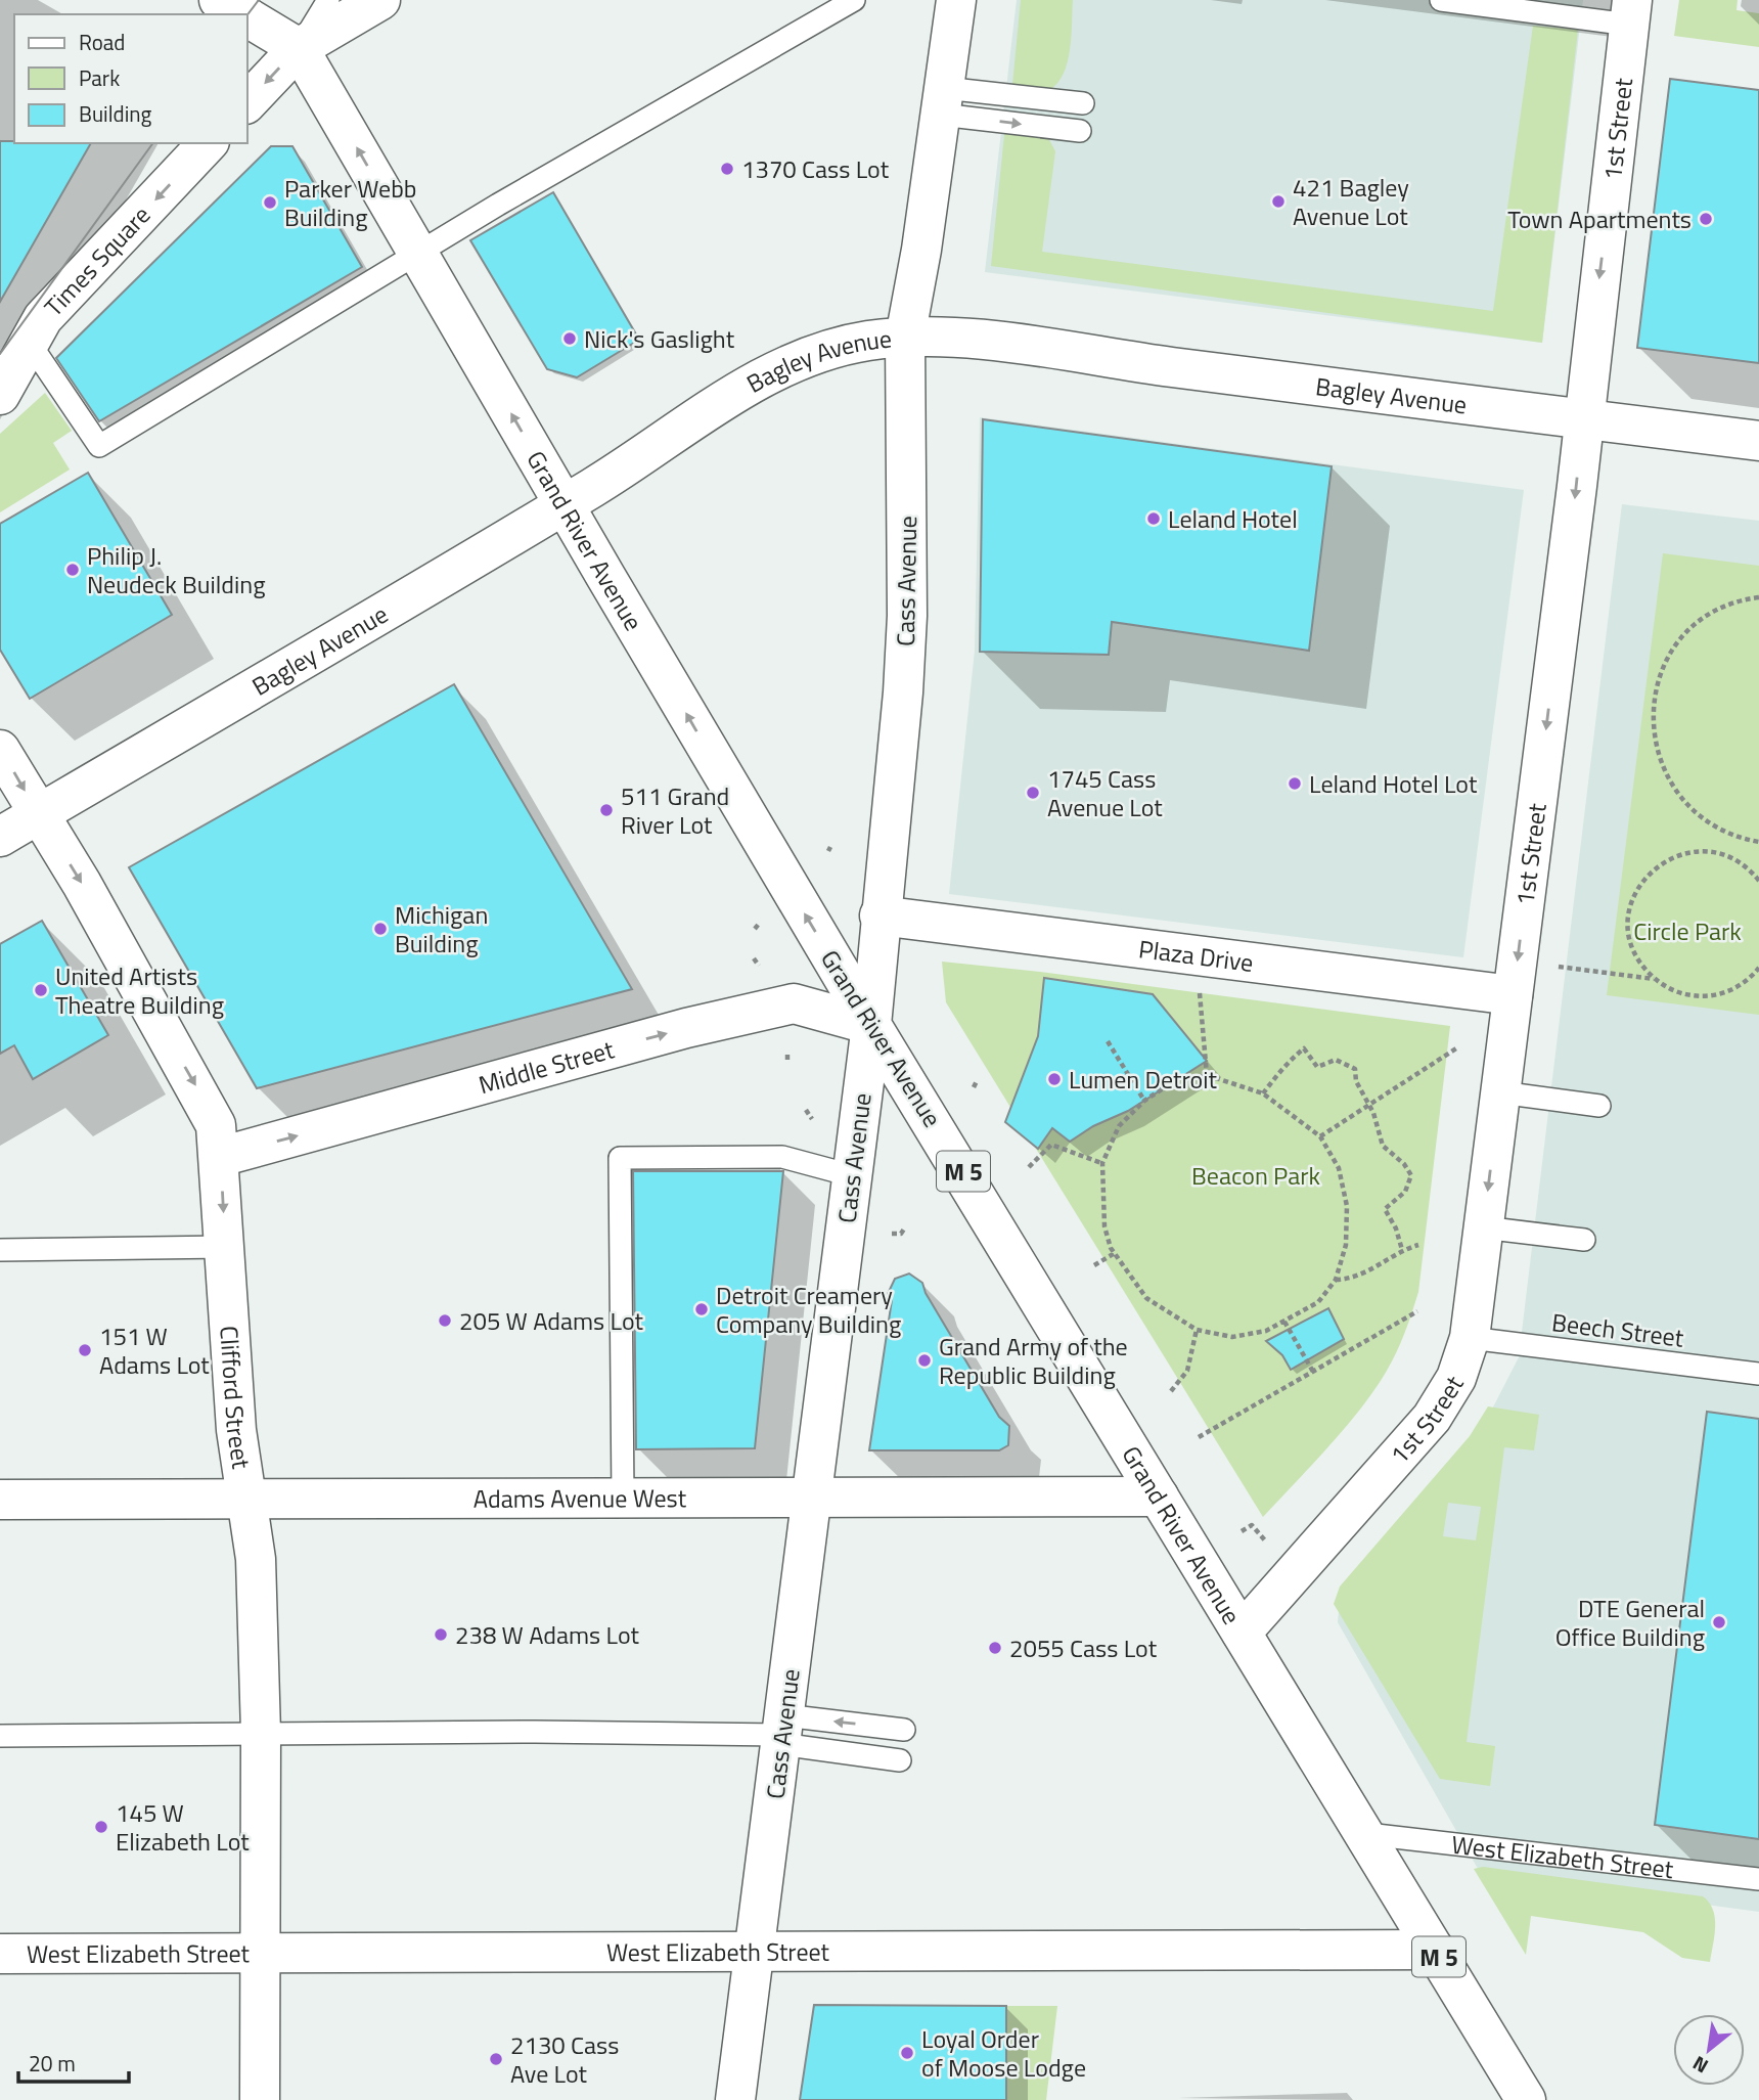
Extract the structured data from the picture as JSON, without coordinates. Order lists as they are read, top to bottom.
{
  "streets": {
    "street": [
      "1st Street",
      "Times Square",
      "Bagley Avenue",
      "Grand River Avenue",
      "Cass Avenue",
      "Plaza Drive",
      "Middle Street",
      "M 5",
      "Clifford Street",
      "Adams Avenue West",
      "West Elizabeth Street"
    ],
    "lane": ["Beech Street"]
  },
  "crossings": [
    ["1st Street", "Bagley Avenue"],
    ["1st Street", "Grand River Avenue"],
    ["1st Street", "Plaza Drive"],
    ["1st Street", "Beech Street"],
    ["Bagley Avenue", "Grand River Avenue"],
    ["Bagley Avenue", "Cass Avenue"],
    ["Bagley Avenue", "Clifford Street"],
    ["Grand River Avenue", "Cass Avenue"],
    ["Grand River Avenue", "Middle Street"],
    ["Grand River Avenue", "Adams Avenue West"],
    ["Grand River Avenue", "West Elizabeth Street"],
    ["Cass Avenue", "Plaza Drive"],
    ["Cass Avenue", "Middle Street"],
    ["Cass Avenue", "Adams Avenue West"],
    ["Cass Avenue", "West Elizabeth Street"],
    ["Middle Street", "Clifford Street"],
    ["Clifford Street", "Adams Avenue West"],
    ["Clifford Street", "West Elizabeth Street"]
  ],
  "one_way": [
    "1st Street",
    "Times Square",
    "Grand River Avenue",
    "Middle Street",
    "Clifford Street"
  ],
  "parks": ["Circle Park", "Beacon Park"],
  "places": [
    "1370 Cass Lot",
    "421 Bagley Avenue Lot",
    "Parker Webb Building",
    "Town Apartments",
    "Nick's Gaslight",
    "Leland Hotel",
    "Philip J. Neudeck Building",
    "Leland Hotel Lot",
    "1745 Cass Avenue Lot",
    "511 Grand River Lot",
    "Michigan Building",
    "United Artists Theatre Building",
    "Lumen Detroit",
    "Detroit Creamery Company Building",
    "205 W Adams Lot",
    "151 W Adams Lot",
    "Grand Army of the Republic Building",
    "DTE General Office Building",
    "238 W Adams Lot",
    "2055 Cass Lot",
    "145 W Elizabeth Lot",
    "Loyal Order of Moose Lodge",
    "2130 Cass Ave Lot"
  ],
  "legend": ["Road", "Park", "Building"],
  "scale_bar": "20 m",
  "north": "bottom left"
}
